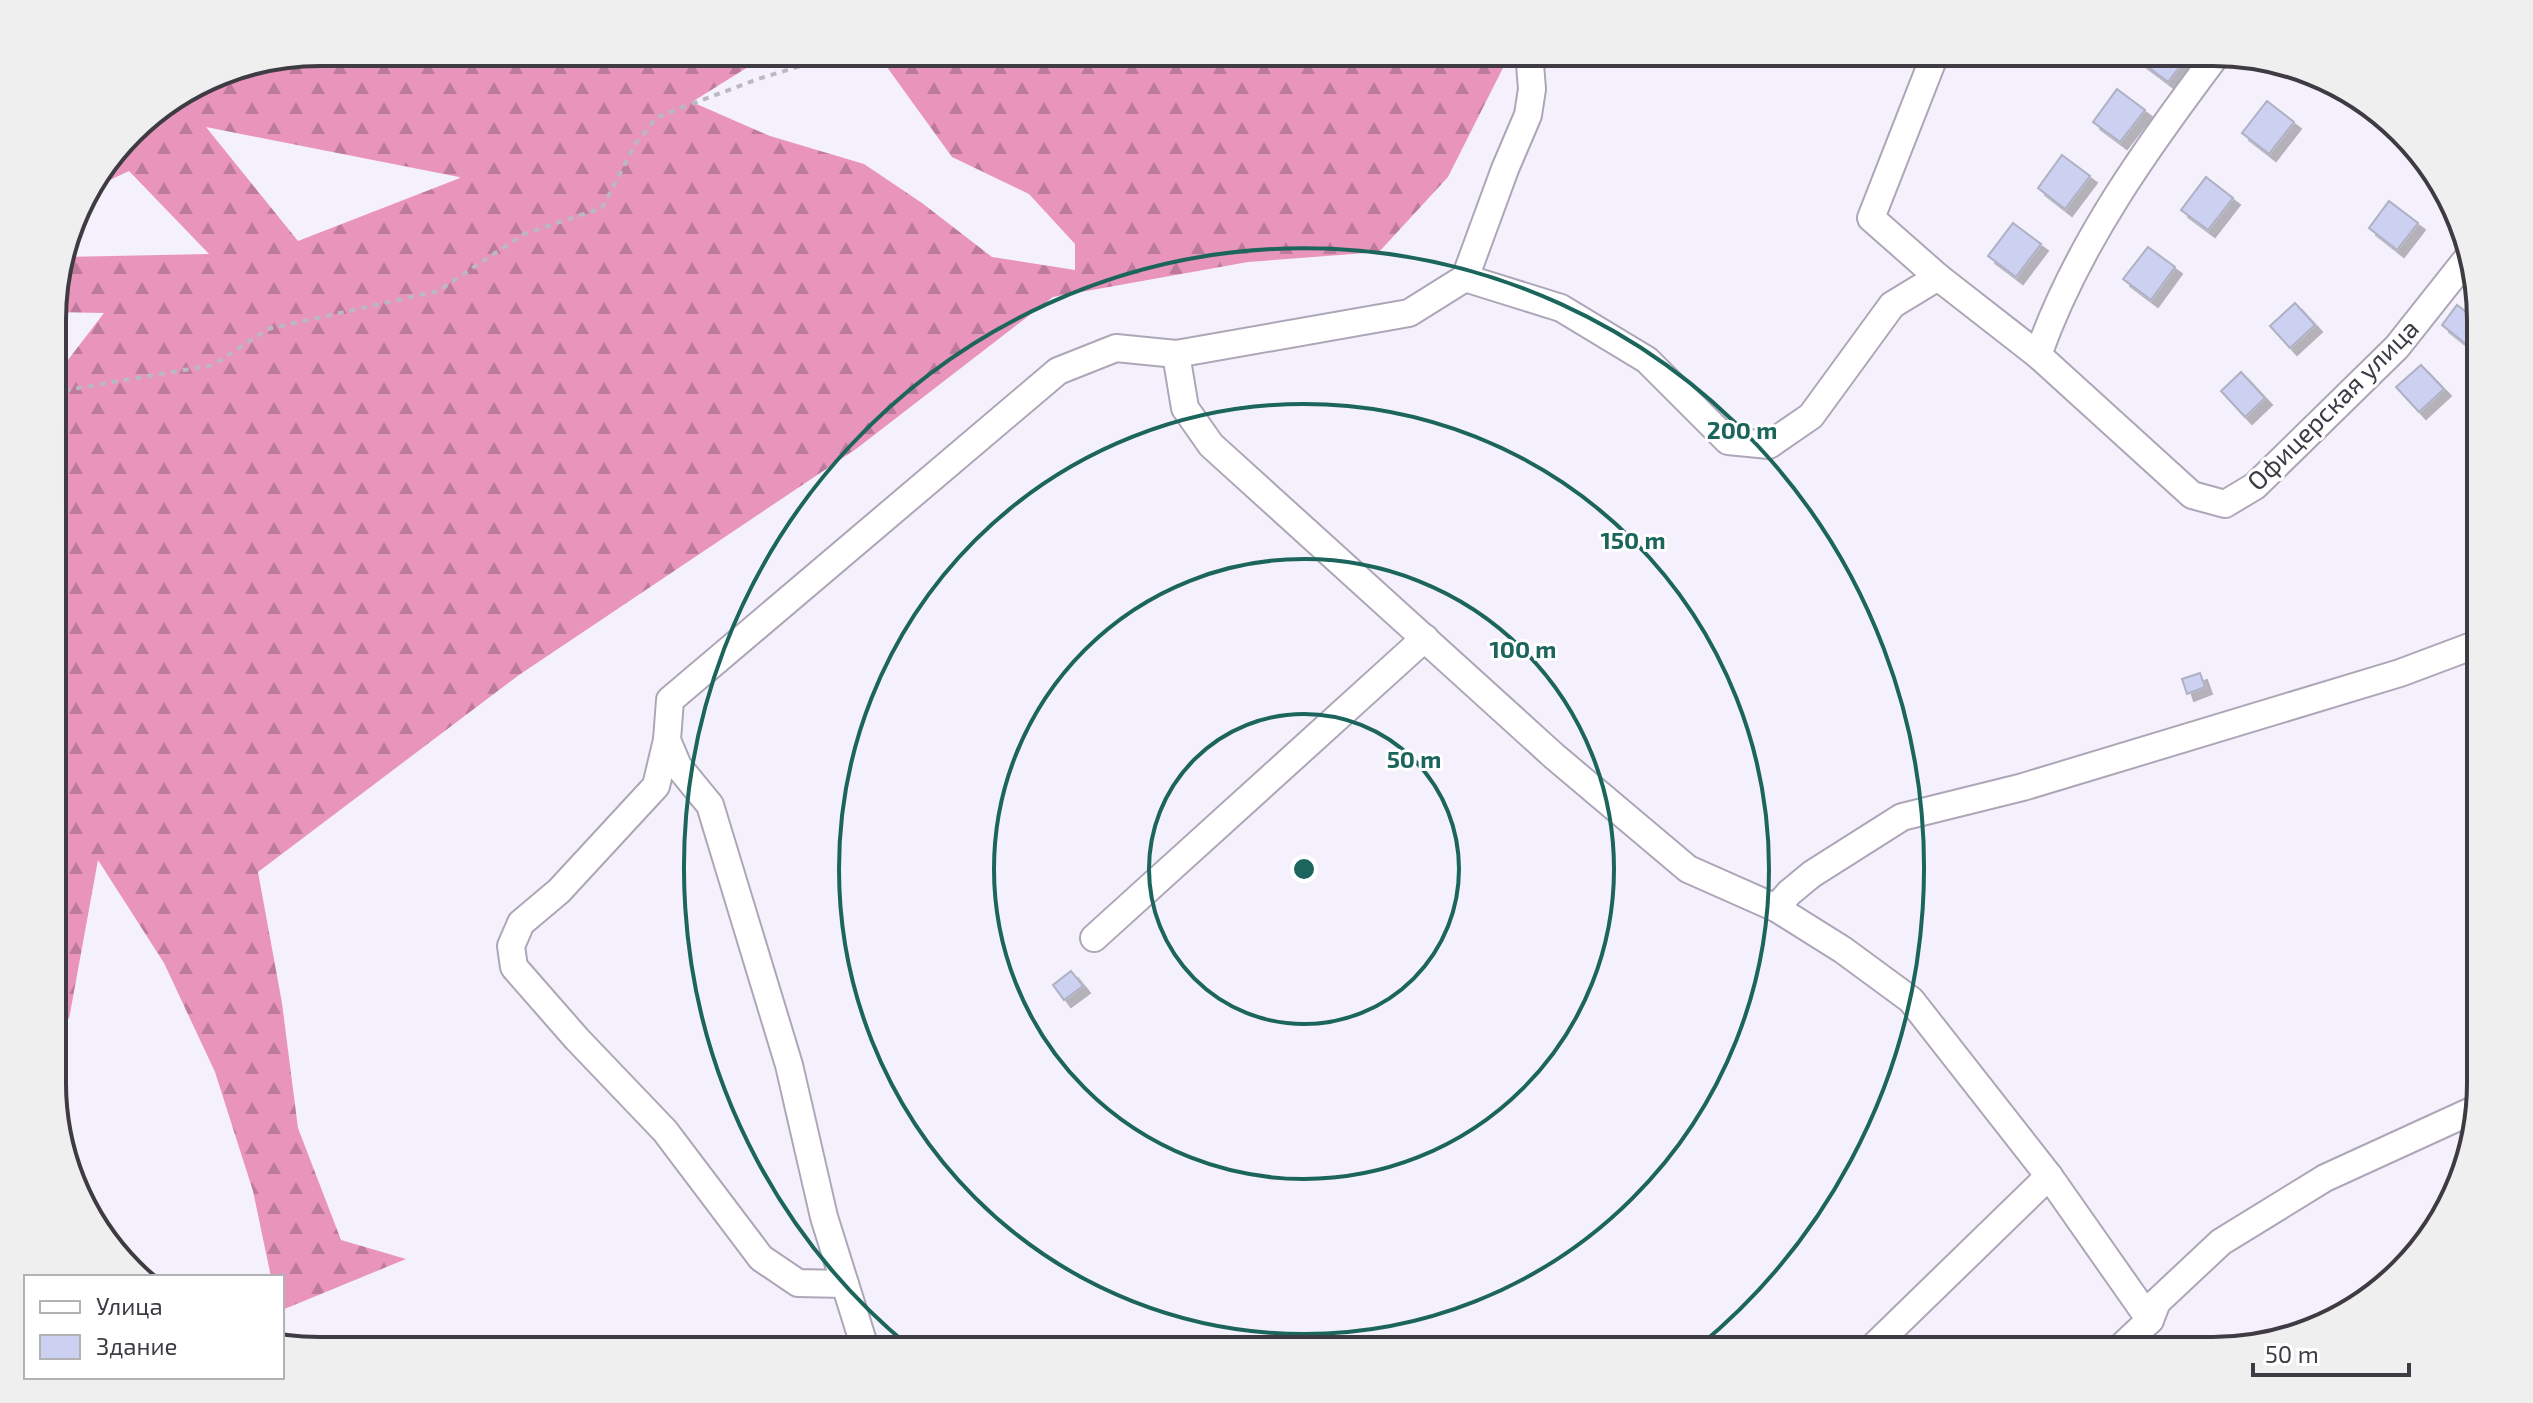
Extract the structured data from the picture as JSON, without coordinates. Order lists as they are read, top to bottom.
{
  "streets": {
    "street": ["Офицерская улица"]
  },
  "legend": ["Улица", "Здание"],
  "scale_bar": "50 m",
  "rings": [
    "200 m",
    "150 m",
    "100 m",
    "50 m"
  ]
}
